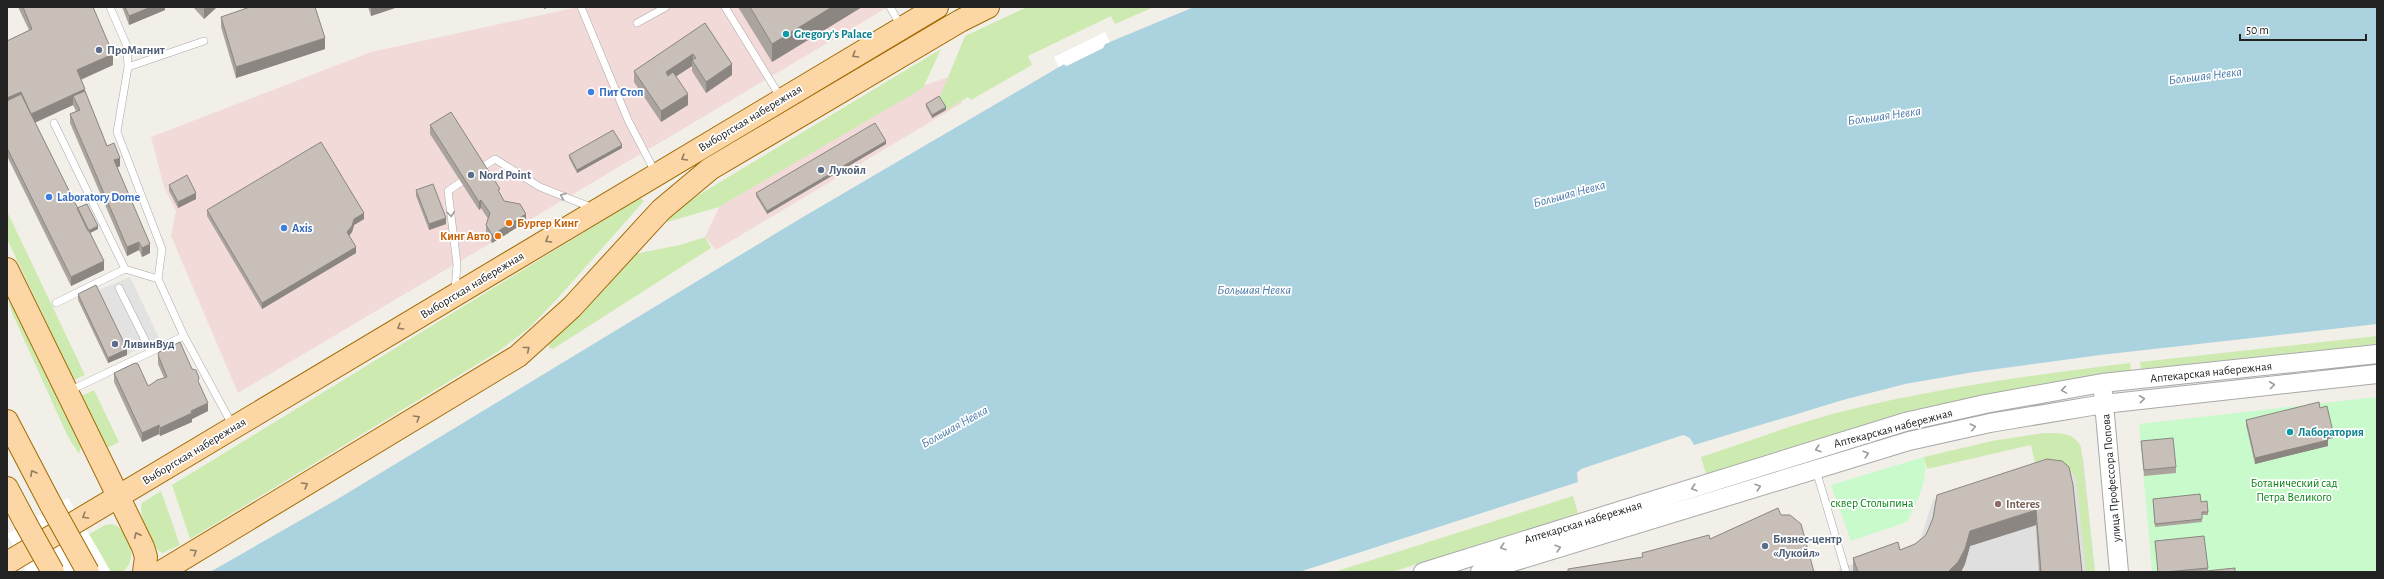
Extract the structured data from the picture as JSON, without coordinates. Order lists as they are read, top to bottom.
{
  "streets": {
    "main road": ["Выборгская набережная"],
    "street": ["Аптекарская набережная", "улица Профессора Попова"]
  },
  "crossings": [
    ["Аптекарская набережная", "улица Профессора Попова"]
  ],
  "water": ["Большая Невка"],
  "parks": ["Ботанический сад Петра Великого", "сквер Столыпина"],
  "places": [
    "Gregory's Palace",
    "ПроМагнит",
    "Пит Стоп",
    "Лукойл",
    "Nord Point",
    "Laboratory Dome",
    "Бургер Кинг",
    "Axis",
    "Кинг Авто",
    "ЛивинВуд",
    "Лаборатория",
    "Interes",
    "Бизнес-центр «Лукойл»"
  ],
  "scale_bar": "50 m"
}
